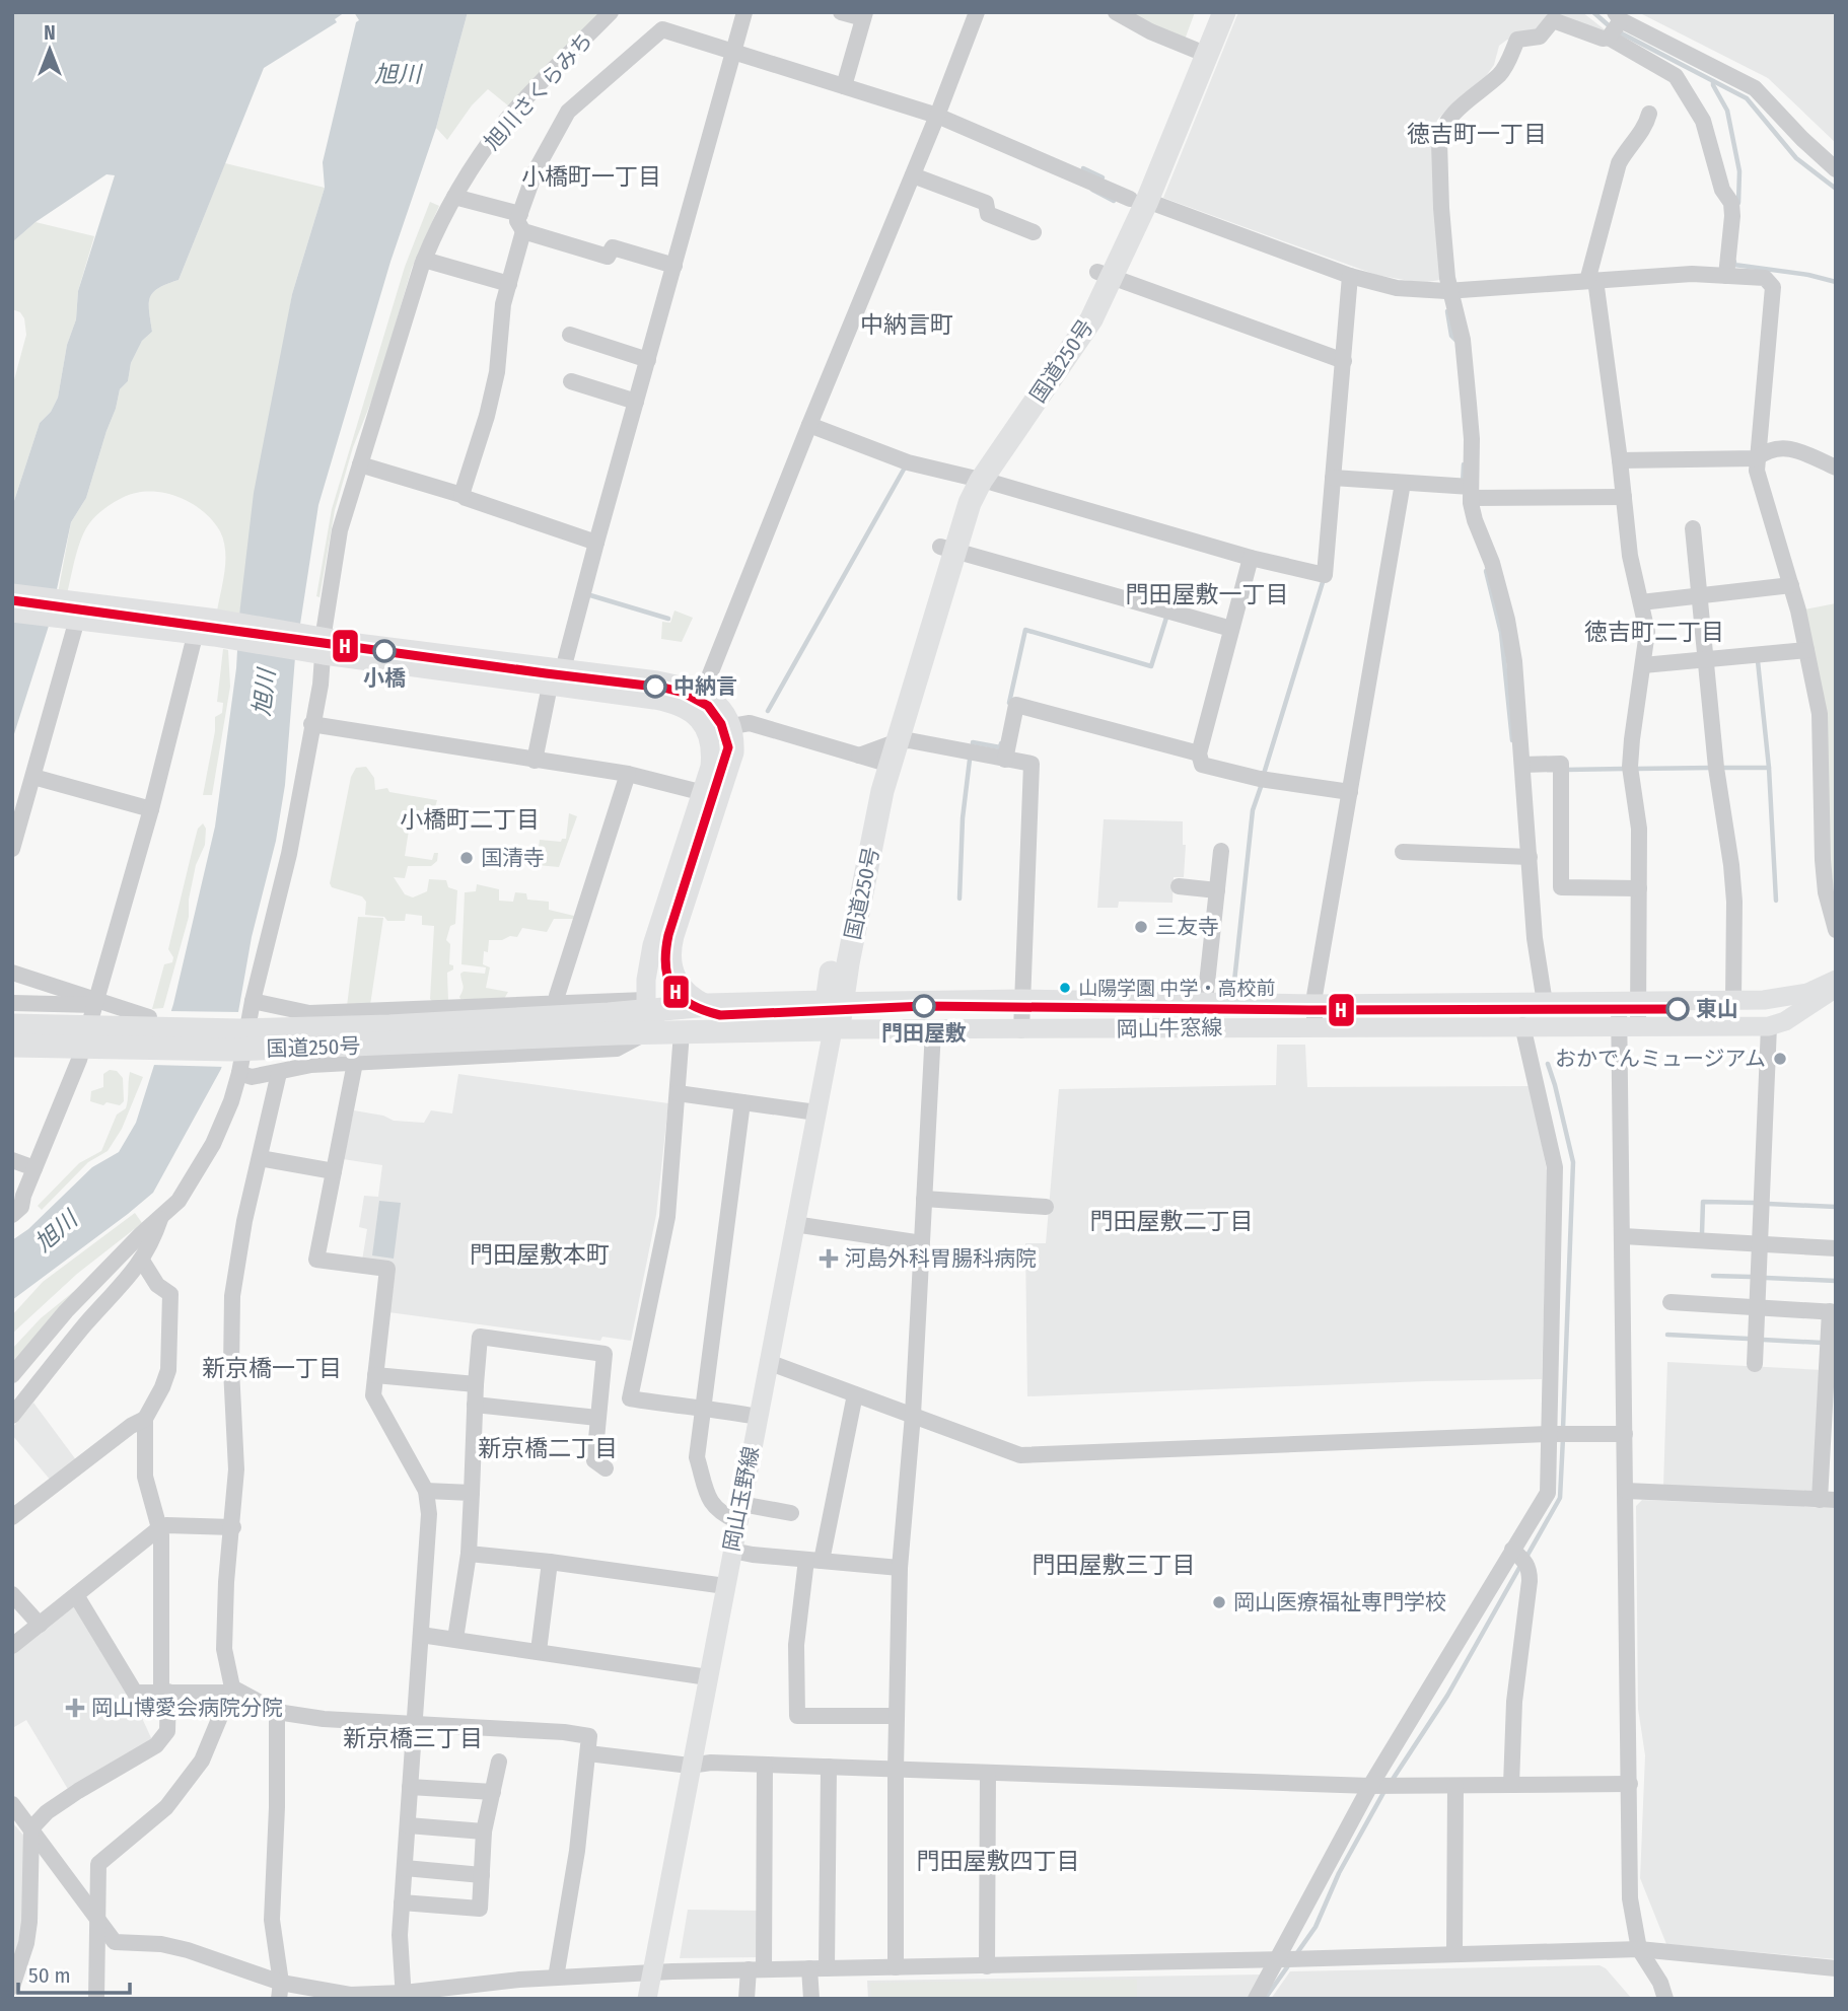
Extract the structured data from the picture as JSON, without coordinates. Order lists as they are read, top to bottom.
{
  "streets": {
    "highway": ["国道250号"],
    "main road": ["岡山牛窓線", "岡山玉野線"],
    "street": ["旭川さくらみち"]
  },
  "crossings": [
    ["国道250号", "岡山牛窓線"],
    ["国道250号", "岡山玉野線"],
    ["岡山牛窓線", "岡山玉野線"]
  ],
  "districts": [
    "徳吉町一丁目",
    "小橋町一丁目",
    "中納言町",
    "門田屋敷一丁目",
    "徳吉町二丁目",
    "小橋町二丁目",
    "門田屋敷二丁目",
    "門田屋敷本町",
    "新京橋一丁目",
    "新京橋二丁目",
    "門田屋敷三丁目",
    "新京橋三丁目",
    "門田屋敷四丁目"
  ],
  "water": ["旭川"],
  "places": {
    "other": [
      "小橋",
      "中納言",
      "国清寺",
      "三友寺",
      "山陽学園 中学・高校前",
      "門田屋敷",
      "東山",
      "おかでんミュージアム",
      "岡山医療福祉専門学校"
    ],
    "health": ["河島外科胃腸科病院", "岡山博愛会病院分院"]
  },
  "lines": ["transit line H"],
  "scale_bar": "50 m",
  "north": "top"
}
